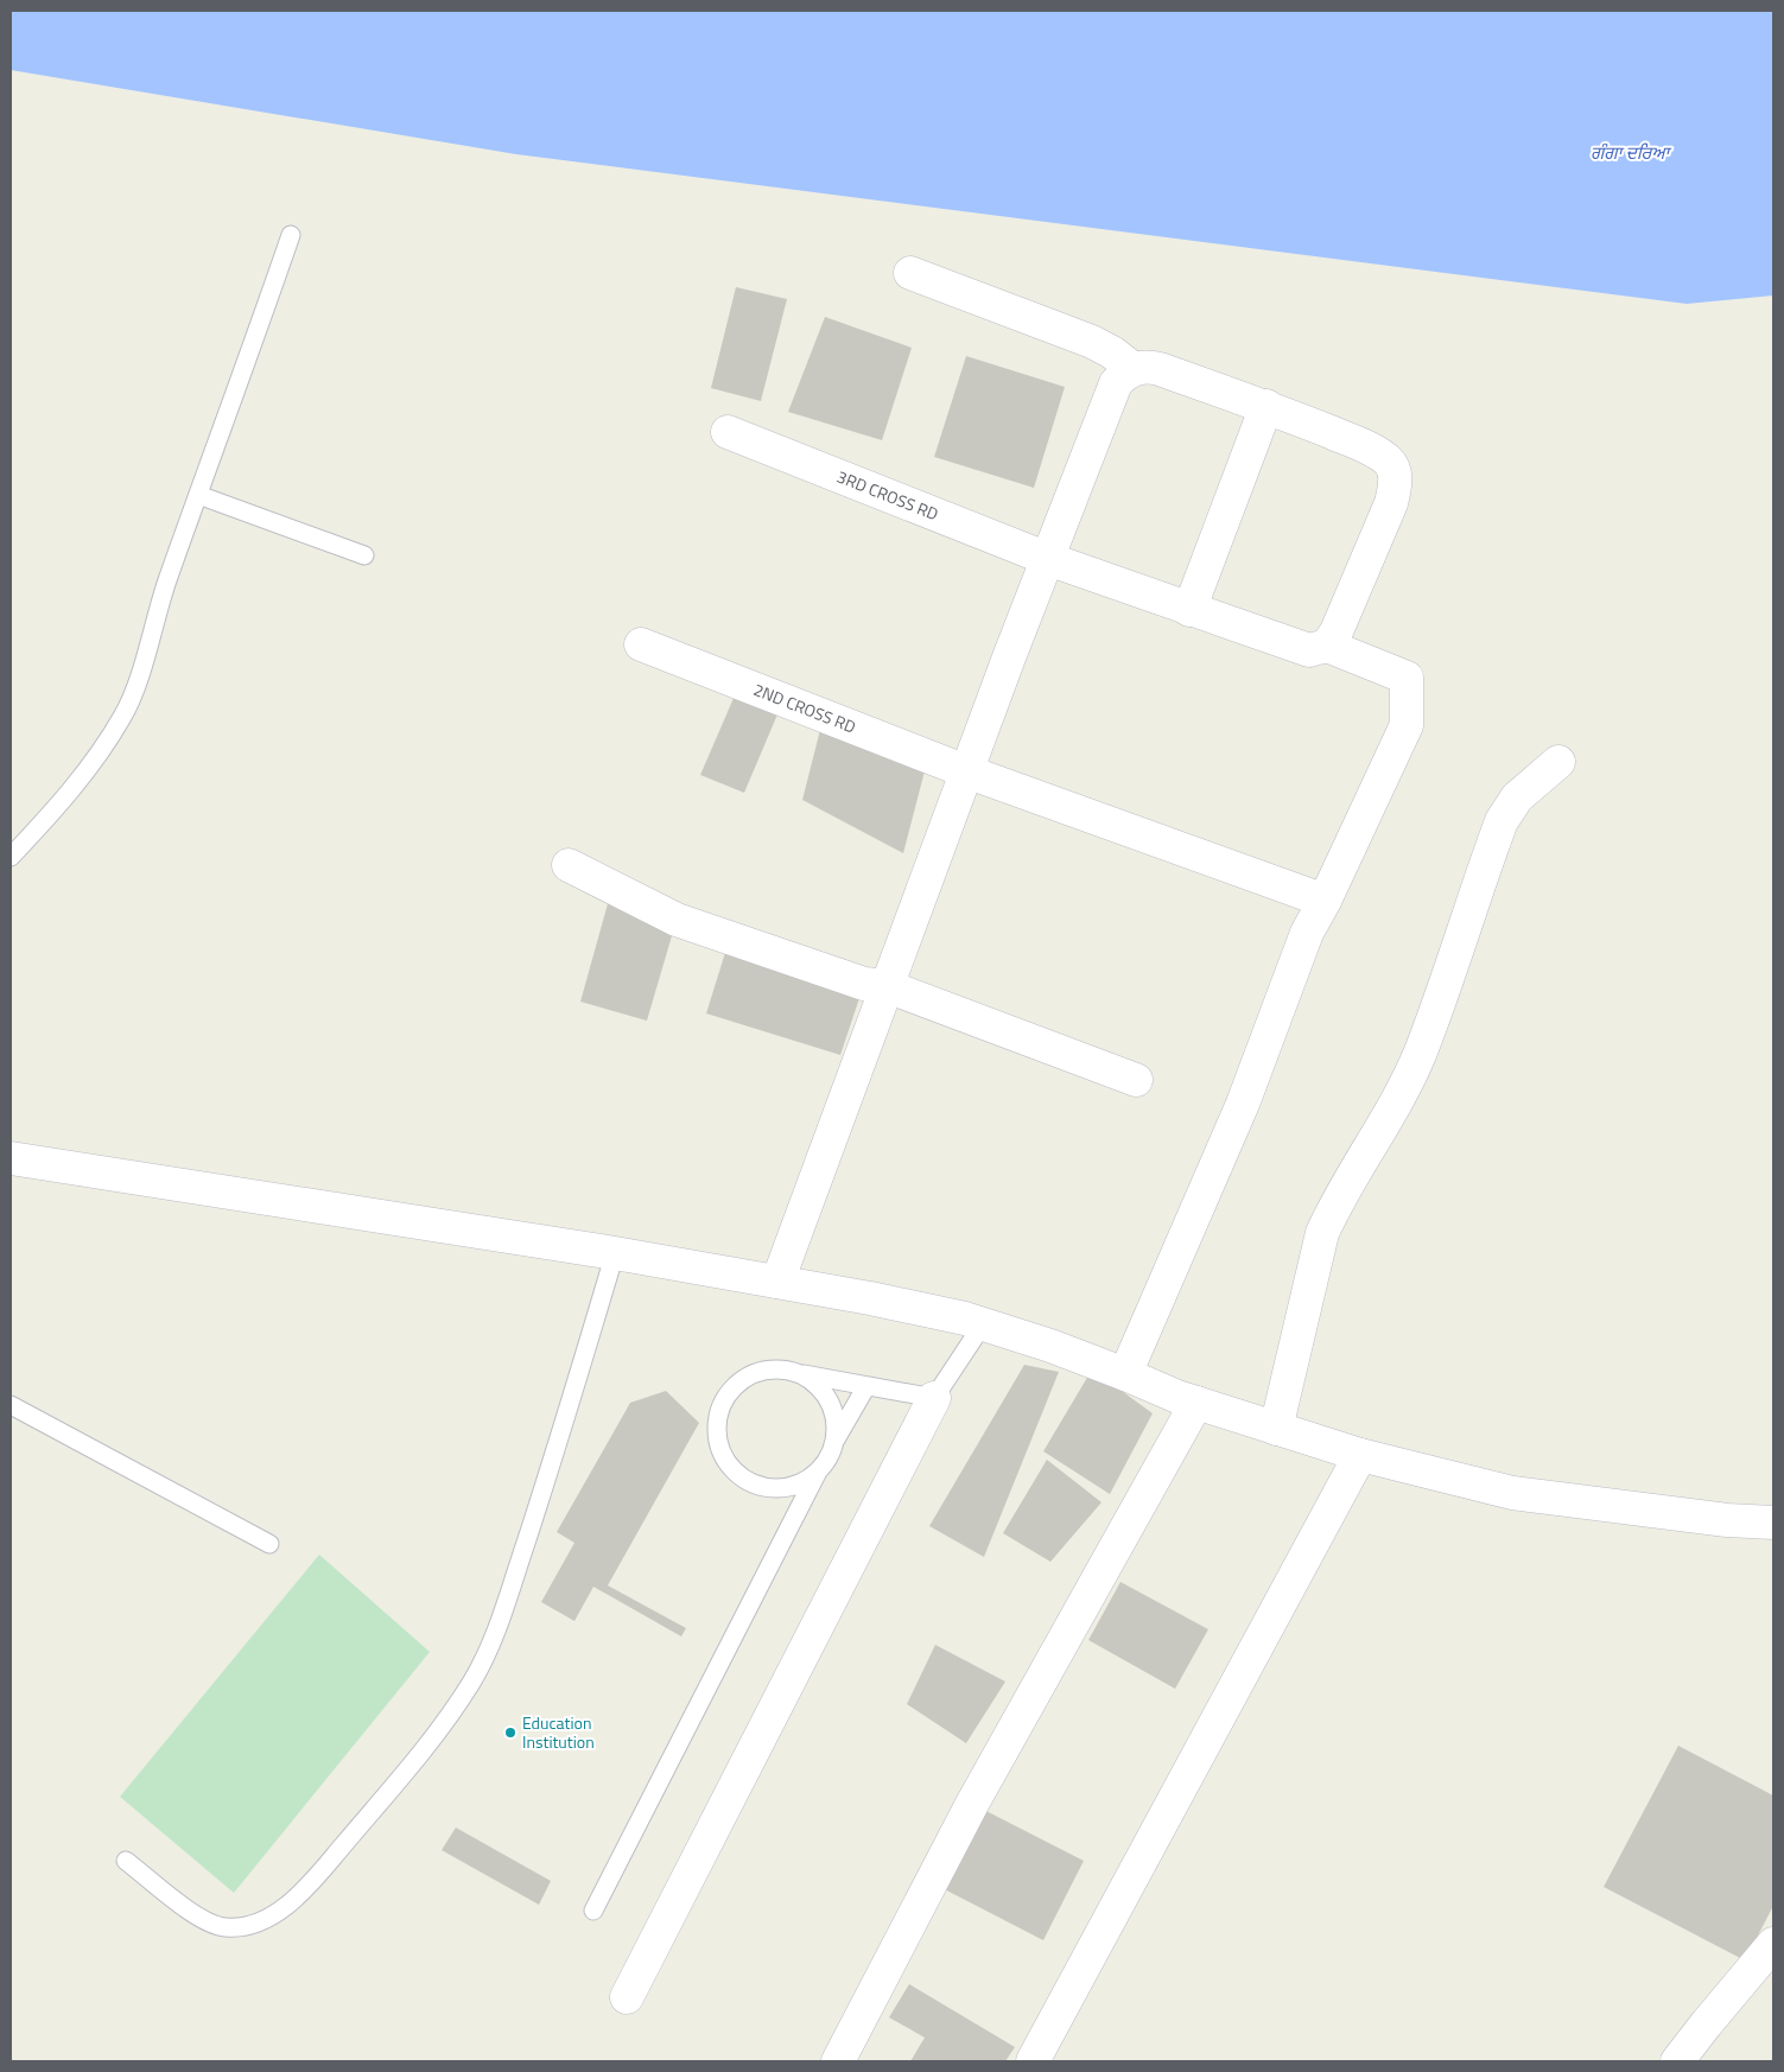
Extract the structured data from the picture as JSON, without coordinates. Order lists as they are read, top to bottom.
{
  "streets": {
    "street": ["3RD CROSS RD", "2ND CROSS RD"]
  },
  "water": ["ਗੰਗਾ ਦਰਿਆ"],
  "places": ["Education Institution"]
}
